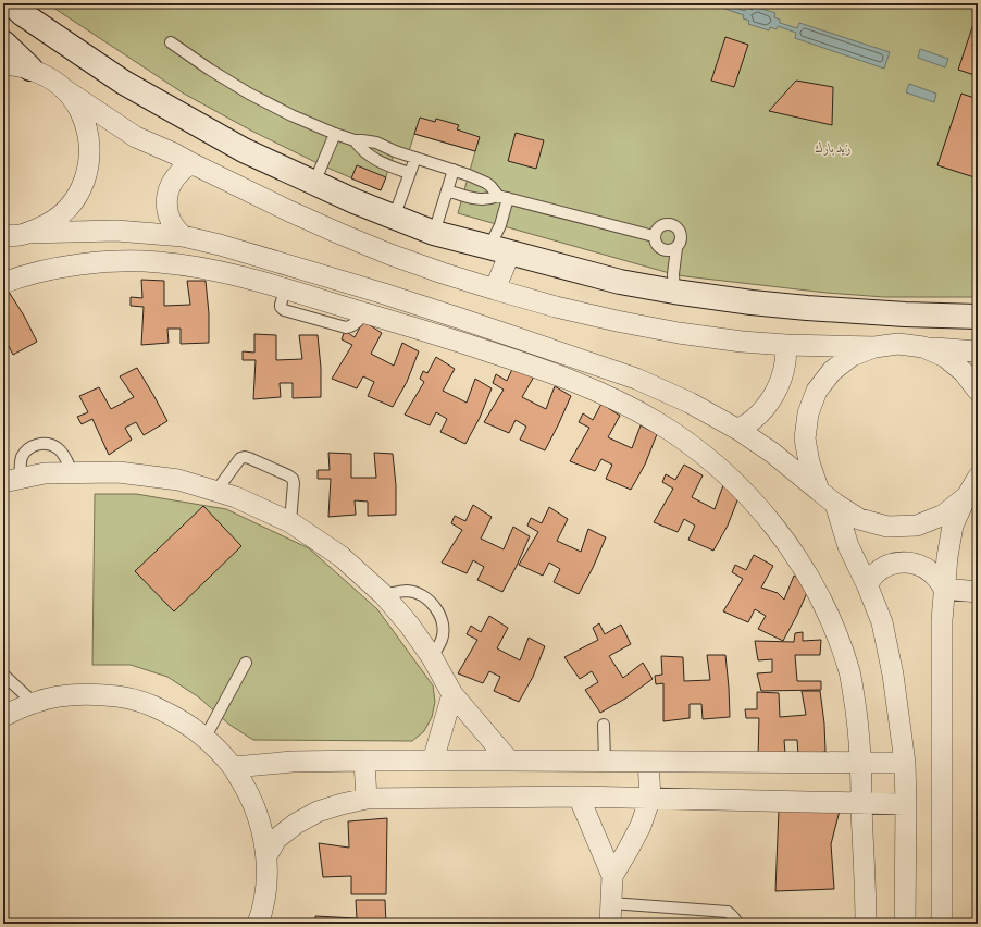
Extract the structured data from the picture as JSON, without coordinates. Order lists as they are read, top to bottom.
{
  "parks": ["زيد بارك"]
}
